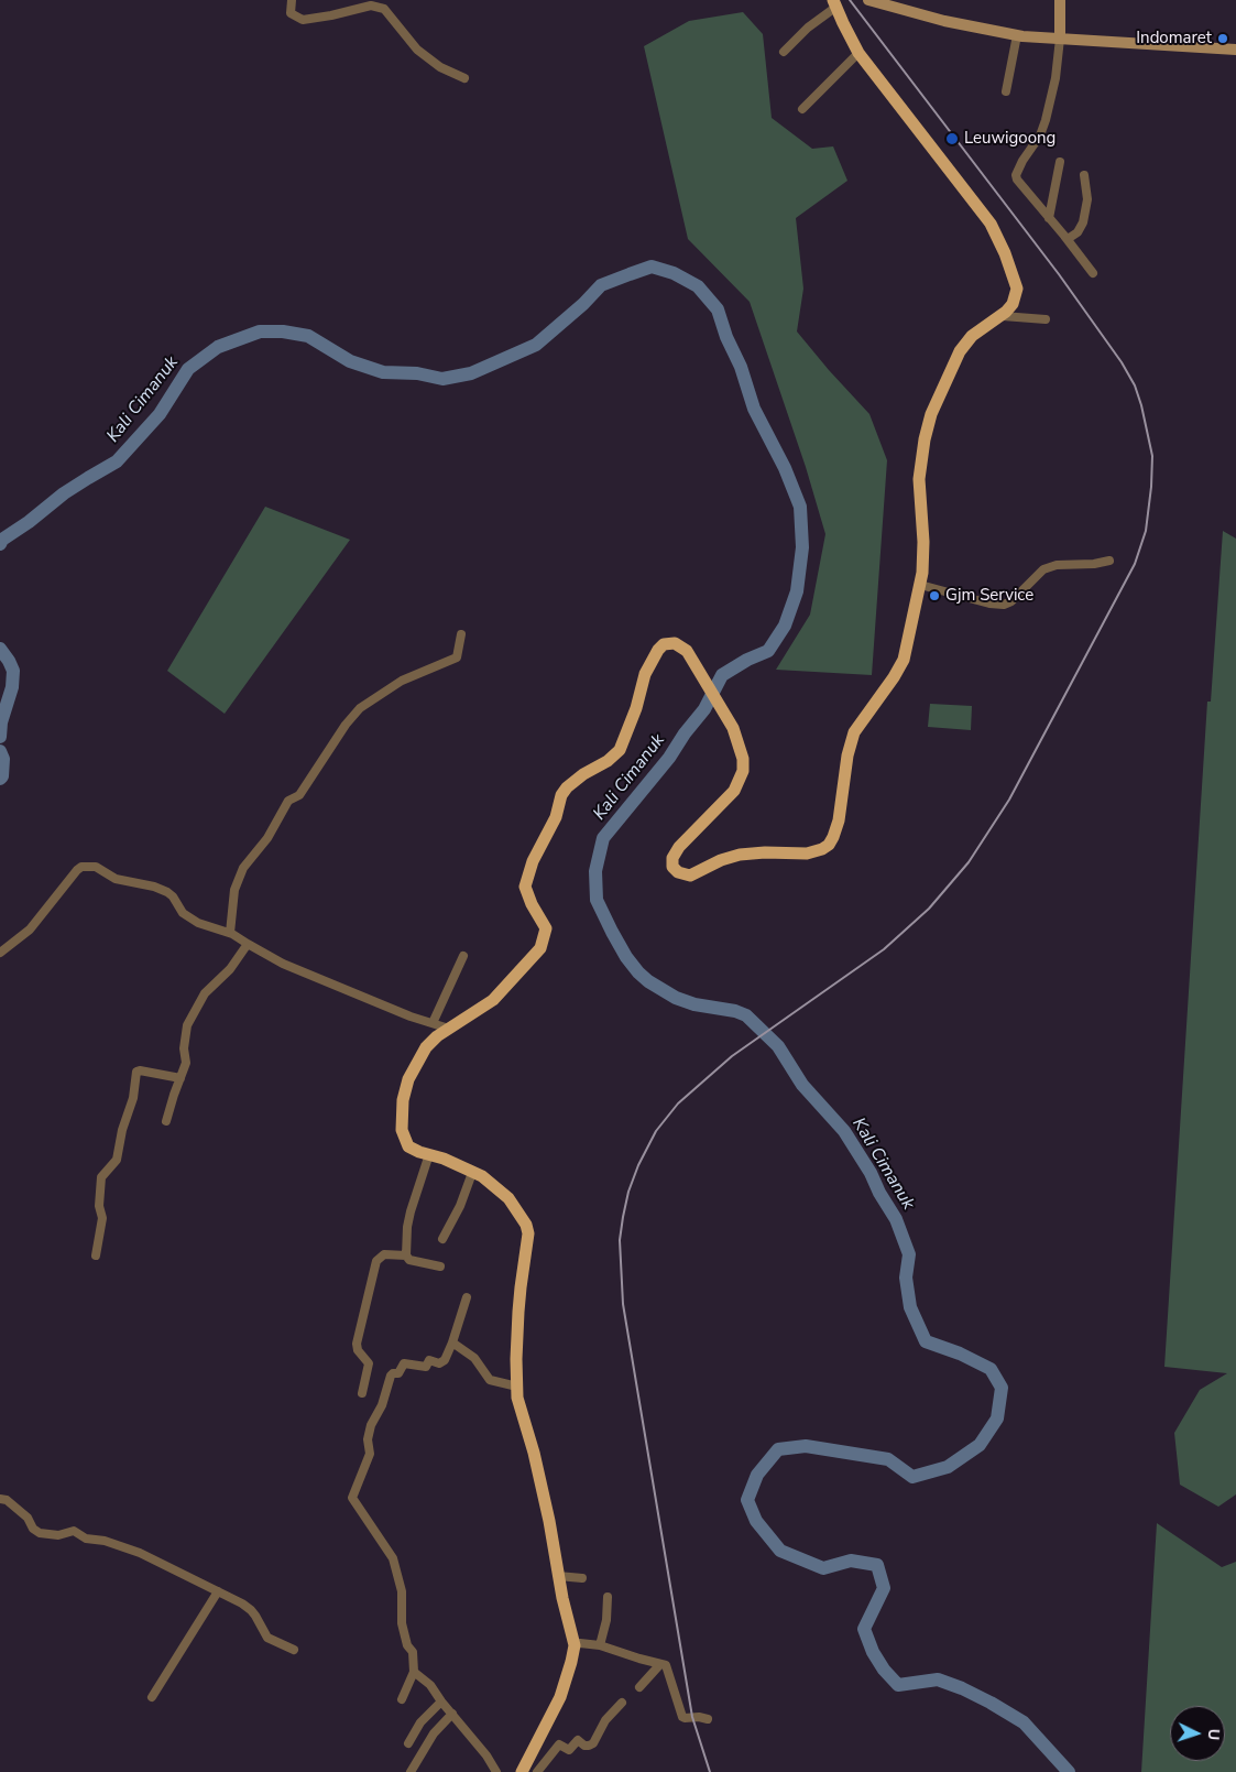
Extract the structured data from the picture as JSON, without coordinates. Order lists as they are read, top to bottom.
{
  "water": ["Kali Cimanuk"],
  "places": ["Indomaret", "Leuwigoong", "Gjm Service"],
  "north": "right"
}
